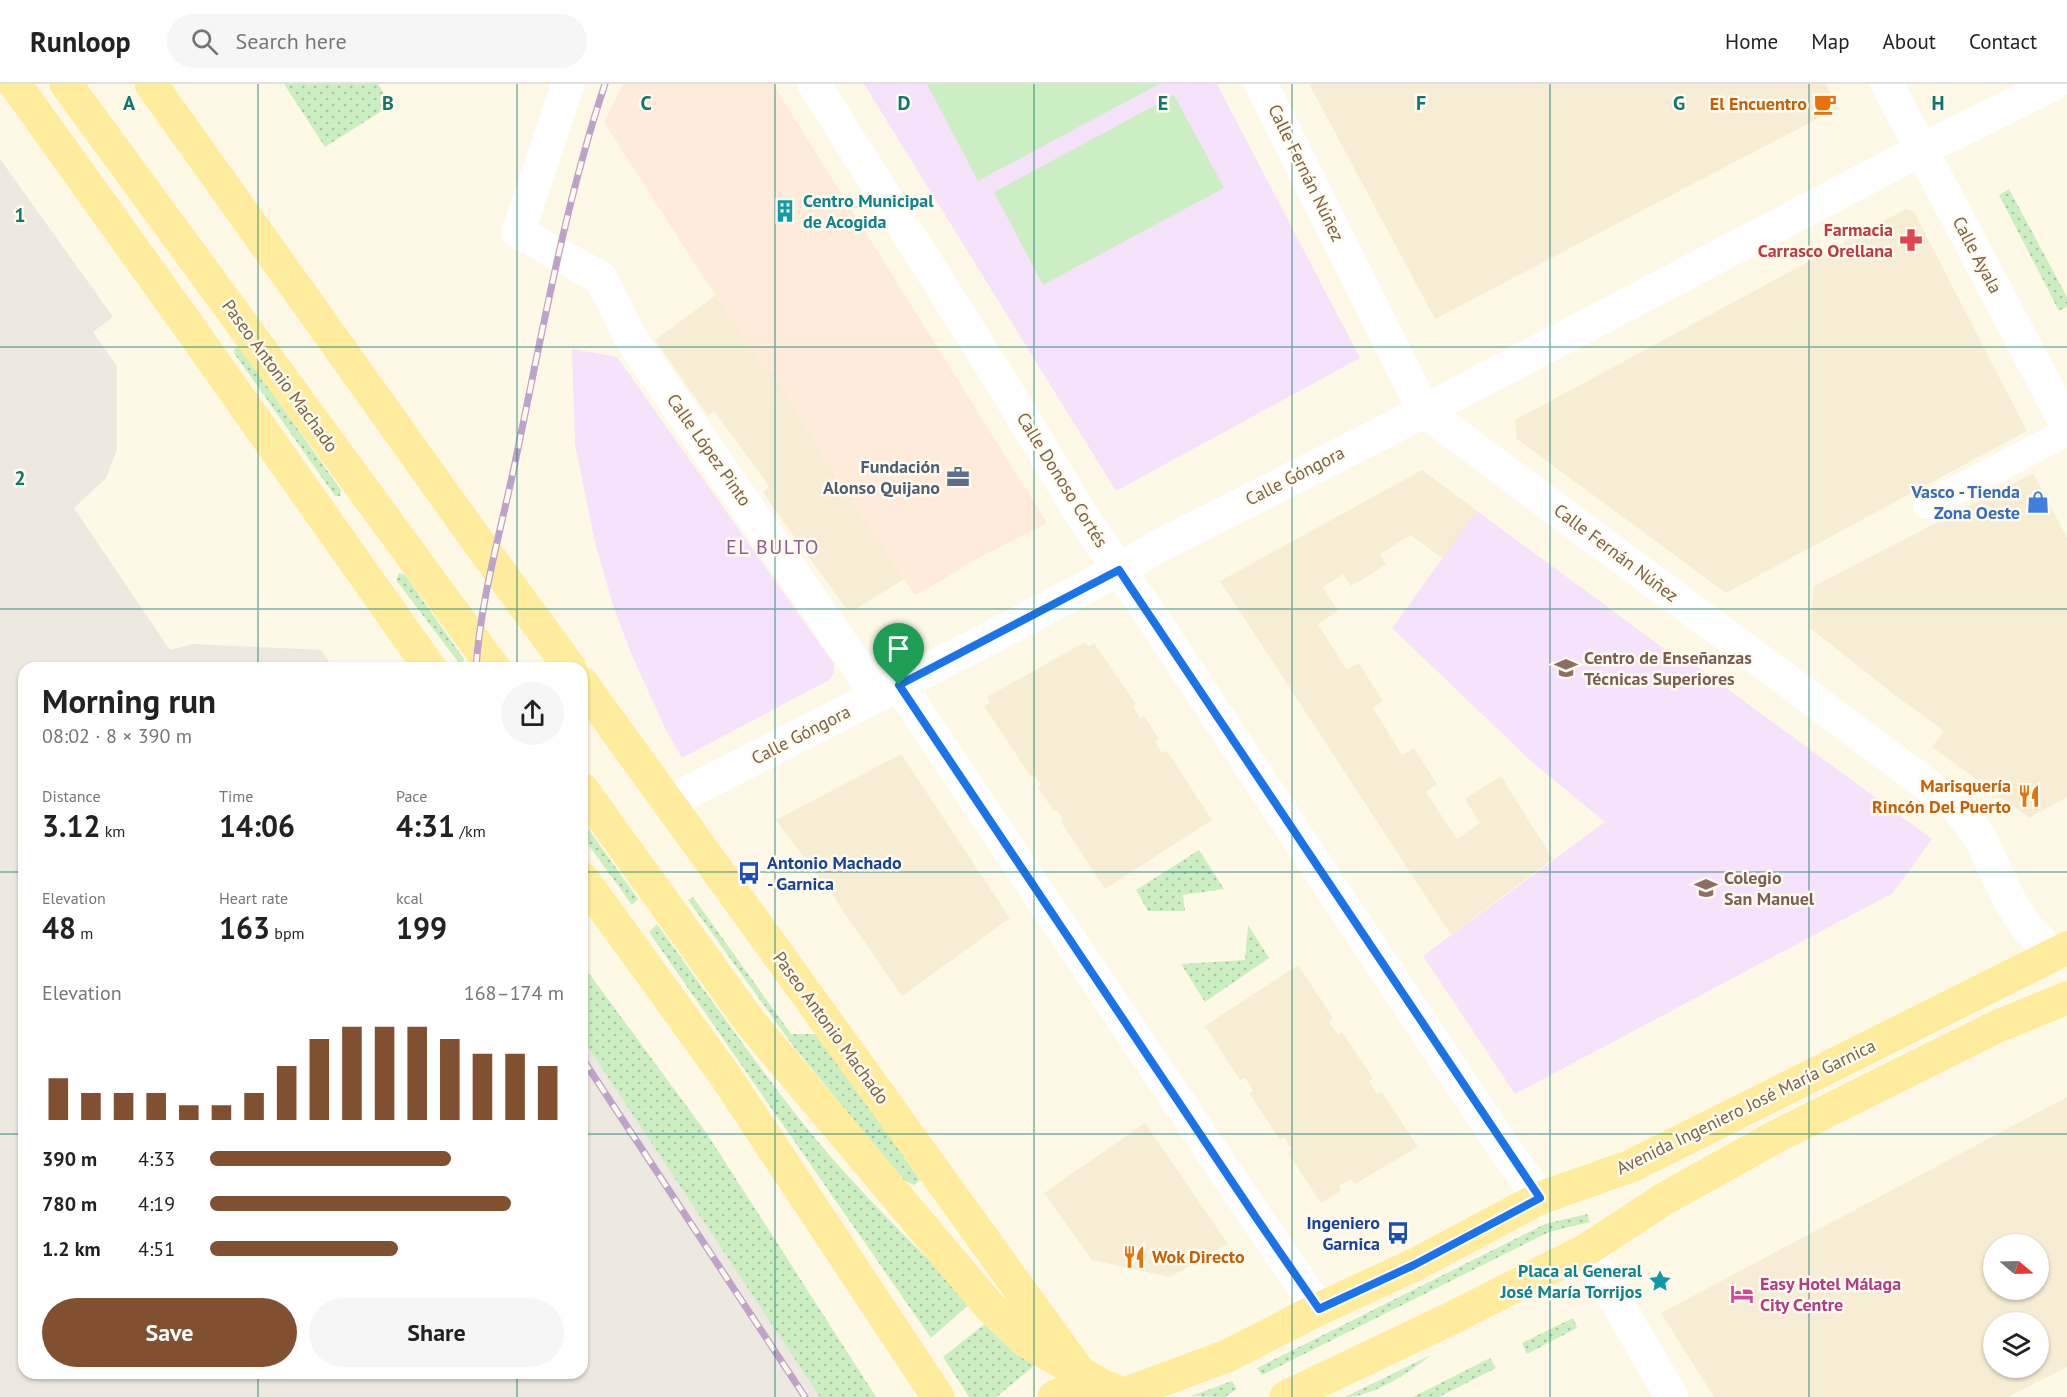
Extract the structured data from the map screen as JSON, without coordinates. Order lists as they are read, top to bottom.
{
  "streets": {
    "main road": ["Paseo Antonio Machado", "Avenida Ingeniero José María Garnica"],
    "street": [
      "Calle Fernán Núñez",
      "Calle Ayala",
      "Calle López Pinto",
      "Calle Góngora",
      "Calle Donoso Cortés"
    ]
  },
  "crossings": [
    ["Calle Fernán Núñez", "Calle Góngora"],
    ["Calle Fernán Núñez", "Avenida Ingeniero José María Garnica"],
    ["Calle Ayala", "Calle Góngora"],
    ["Paseo Antonio Machado", "Calle Góngora"],
    ["Paseo Antonio Machado", "Avenida Ingeniero José María Garnica"],
    ["Calle López Pinto", "Calle Góngora"],
    ["Calle López Pinto", "Avenida Ingeniero José María Garnica"],
    ["Calle Góngora", "Calle Donoso Cortés"],
    ["Calle Donoso Cortés", "Avenida Ingeniero José María Garnica"]
  ],
  "districts": ["EL BULTO"],
  "places": {
    "cafe": ["El Encuentro"],
    "building": ["Centro Municipal de Acogida"],
    "pharmacy": ["Farmacia Carrasco Orellana"],
    "office": ["Fundación Alonso Quijano"],
    "shop": ["Vasco - Tienda Zona Oeste"],
    "school or university": ["Centro de Enseñanzas Técnicas Superiores", "Colegio San Manuel"],
    "restaurant": ["Marisquería Rincón Del Puerto", "Wok Directo"],
    "bus stop": ["Antonio Machado - Garnica", "Ingeniero Garnica"],
    "place": ["Placa al General José María Torrijos"],
    "hotel": ["Easy Hotel Málaga City Centre"]
  },
  "north": "right",
  "page": {
    "header": "Runloop",
    "search": "Search here",
    "nav": [
      "Home",
      "Map",
      "About",
      "Contact"
    ],
    "heading": ["Morning run", "08:02 · 8 × 390 m"],
    "stats": [
      ["Distance", "3.12 km"],
      ["Time", "14:06"],
      ["Pace", "4:31 /km"],
      ["Elevation", "48 m"],
      ["Heart rate", "163 bpm"],
      ["kcal", "199"]
    ],
    "chart": ["Elevation", "168–174 m"],
    "list": [
      {
        "name": "390 m",
        "note": "4:33"
      },
      {
        "name": "780 m",
        "note": "4:19"
      },
      {
        "name": "1.2 km",
        "note": "4:51"
      }
    ],
    "buttons": ["Save", "Share"]
  },
  "grid": {
    "columns": [
      "A",
      "B",
      "C",
      "D",
      "E",
      "F",
      "G",
      "H"
    ],
    "rows": ["1", "2"]
  }
}
